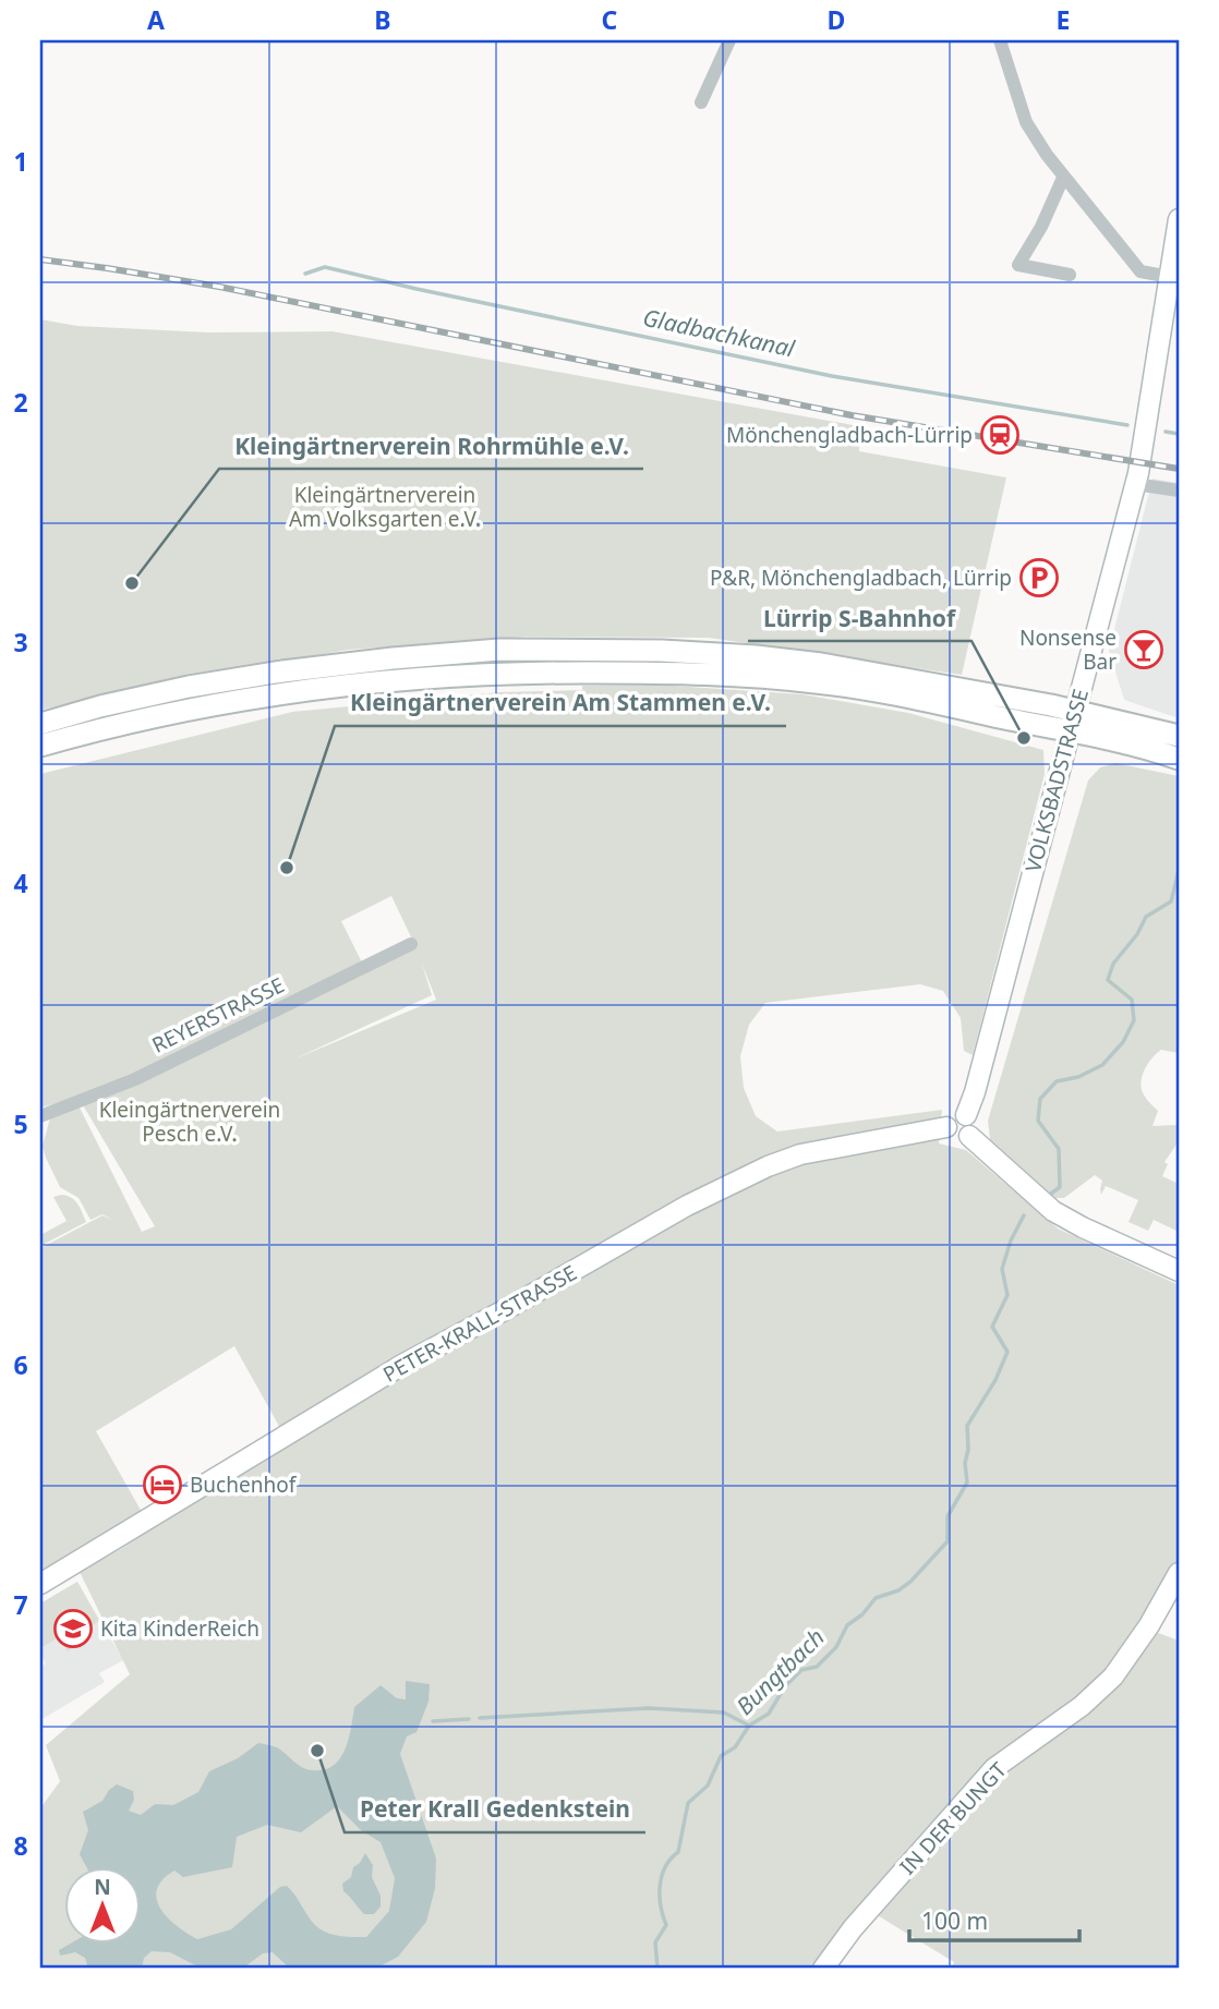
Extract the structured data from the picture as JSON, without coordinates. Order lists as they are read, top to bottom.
{
  "streets": {
    "street": [
      "VOLKSBADSTRASSE",
      "REYERSTRASSE",
      "PETER-KRALL-STRASSE",
      "IN DER BUNGT"
    ]
  },
  "crossings": [
    ["VOLKSBADSTRASSE", "PETER-KRALL-STRASSE"]
  ],
  "water": ["Gladbachkanal", "Bungtbach"],
  "parks": ["Kleingärtnerverein Am Volksgarten e.V.", "Kleingärtnerverein Pesch e.V."],
  "places": {
    "station": ["Mönchengladbach-Lürrip"],
    "parking": ["P&R, Mönchengladbach, Lürrip"],
    "other": [
      "Kleingärtnerverein Rohrmühle e.V.",
      "Lürrip S-Bahnhof",
      "Kleingärtnerverein Am Stammen e.V.",
      "Peter Krall Gedenkstein"
    ],
    "bar": ["Nonsense Bar"],
    "hotel": ["Buchenhof"],
    "school or university": ["Kita KinderReich"]
  },
  "scale_bar": "100 m",
  "north": "top",
  "grid": {
    "columns": [
      "A",
      "B",
      "C",
      "D",
      "E"
    ],
    "rows": [
      "1",
      "2",
      "3",
      "4",
      "5",
      "6",
      "7",
      "8"
    ]
  }
}
